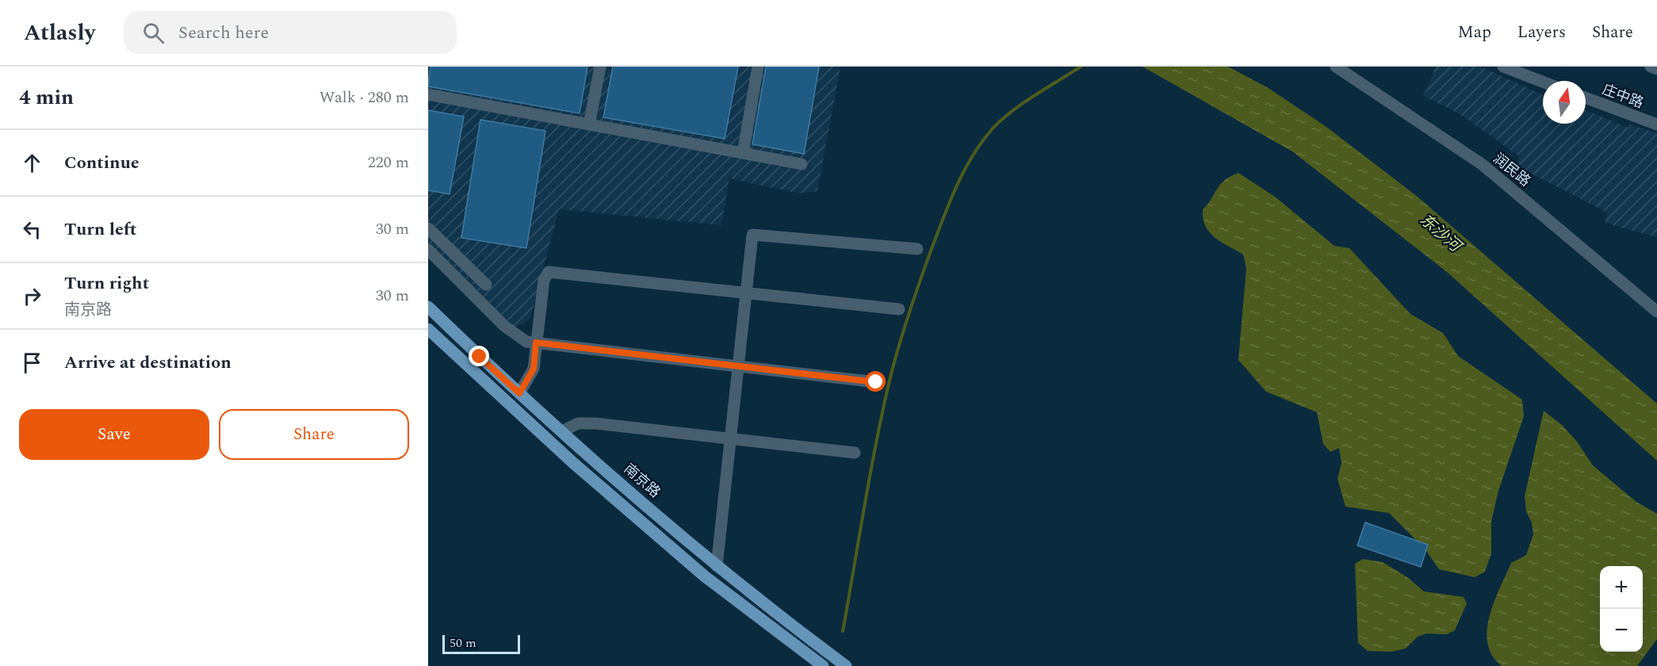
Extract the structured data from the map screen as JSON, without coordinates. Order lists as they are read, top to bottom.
{
  "streets": {
    "main road": ["南京路"],
    "street": ["庄中路", "润民路"]
  },
  "water": ["东沙河"],
  "scale_bar": "50 m",
  "north": "top",
  "page": {
    "header": "Atlasly",
    "search": "Search here",
    "nav": ["Map", "Layers", "Share"],
    "heading": ["4 min", "Walk · 280 m"],
    "list": [
      ["Continue", "220 m"],
      ["Turn left", "30 m"],
      ["Turn right", "南京路", "30 m"],
      "Arrive at destination"
    ],
    "buttons": ["Save", "Share"],
    "map_buttons": ["+", "−"],
    "scale": "50 m"
  }
}
